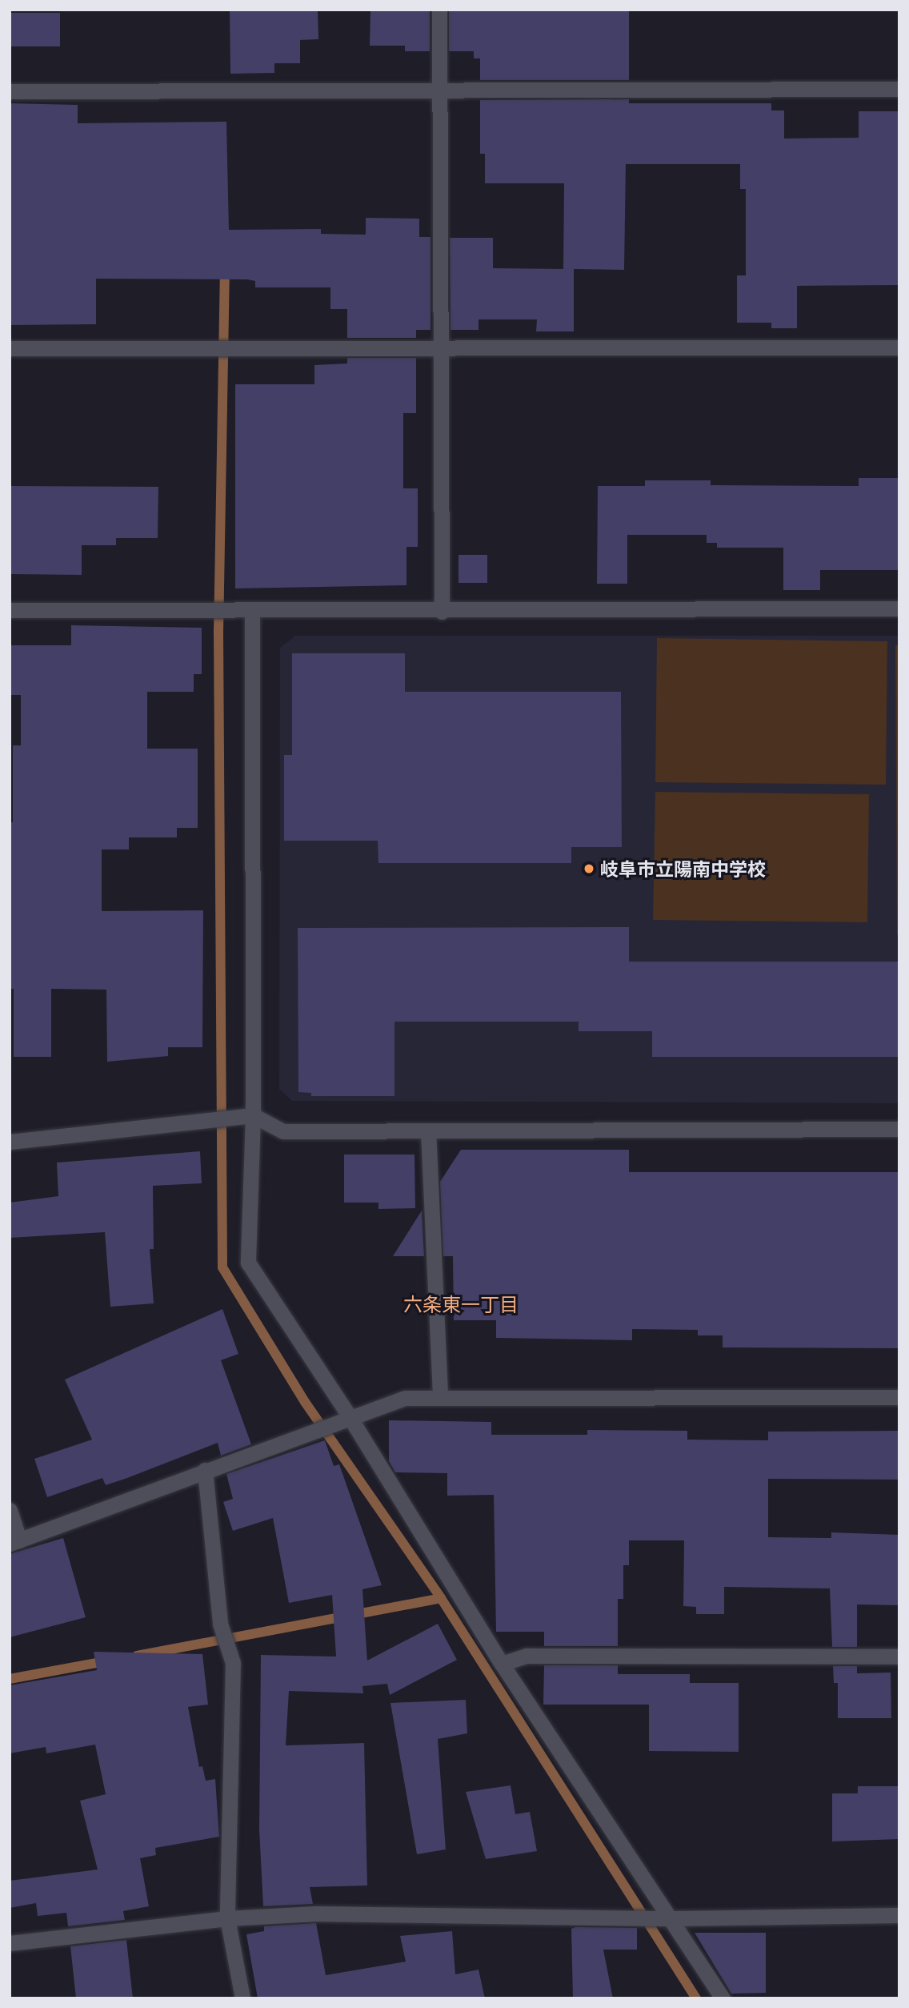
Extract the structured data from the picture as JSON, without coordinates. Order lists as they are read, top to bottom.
{
  "districts": ["六条東一丁目"],
  "places": ["岐阜市立陽南中学校"]
}
